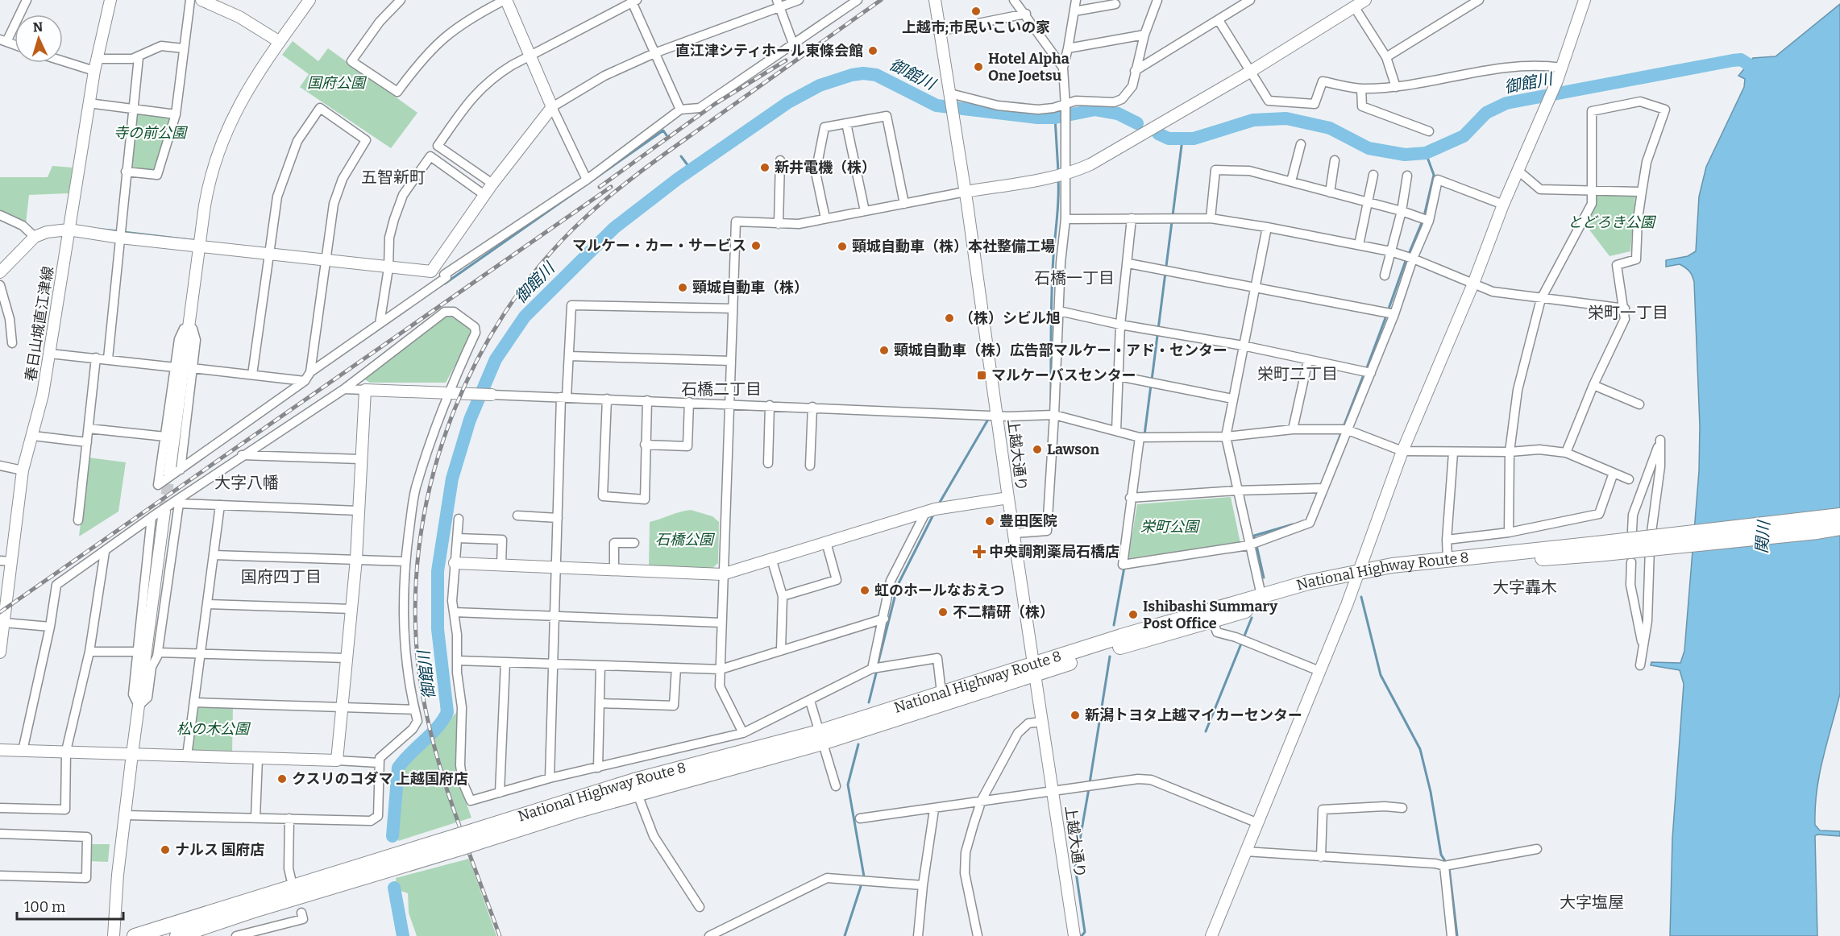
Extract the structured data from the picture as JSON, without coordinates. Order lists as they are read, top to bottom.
{
  "streets": {
    "highway": ["National Highway Route 8"],
    "street": ["春日山城直江津線", "上越大通り"]
  },
  "crossings": [
    ["上越大通り", "National Highway Route 8"]
  ],
  "districts": [
    "五智新町",
    "石橋一丁目",
    "栄町一丁目",
    "栄町二丁目",
    "石橋二丁目",
    "大字八幡",
    "国府四丁目",
    "大字轟木",
    "大字塩屋"
  ],
  "water": ["御館川", "関川"],
  "parks": [
    "国府公園",
    "寺の前公園",
    "とどろき公園",
    "栄町公園",
    "石橋公園",
    "松の木公園"
  ],
  "places": {
    "other": [
      "上越市;市民いこいの家",
      "直江津シティホール東條会館",
      "Hotel Alpha One Joetsu",
      "新井電機（株）",
      "マルケー・カー・サービス",
      "頸城自動車（株）本社整備工場",
      "頸城自動車（株）",
      "（株）シビル旭",
      "頸城自動車（株）広告部マルケー・アド・センター",
      "Lawson",
      "豊田医院",
      "虹のホールなおえつ",
      "不二精研（株）",
      "Ishibashi Summary Post Office",
      "新潟トヨタ上越マイカーセンター",
      "クスリのコダマ 上越国府店",
      "ナルス 国府店"
    ],
    "transit": ["マルケーバスセンター"],
    "health": ["中央調剤薬局石橋店"]
  },
  "scale_bar": "100 m",
  "north": "top"
}
